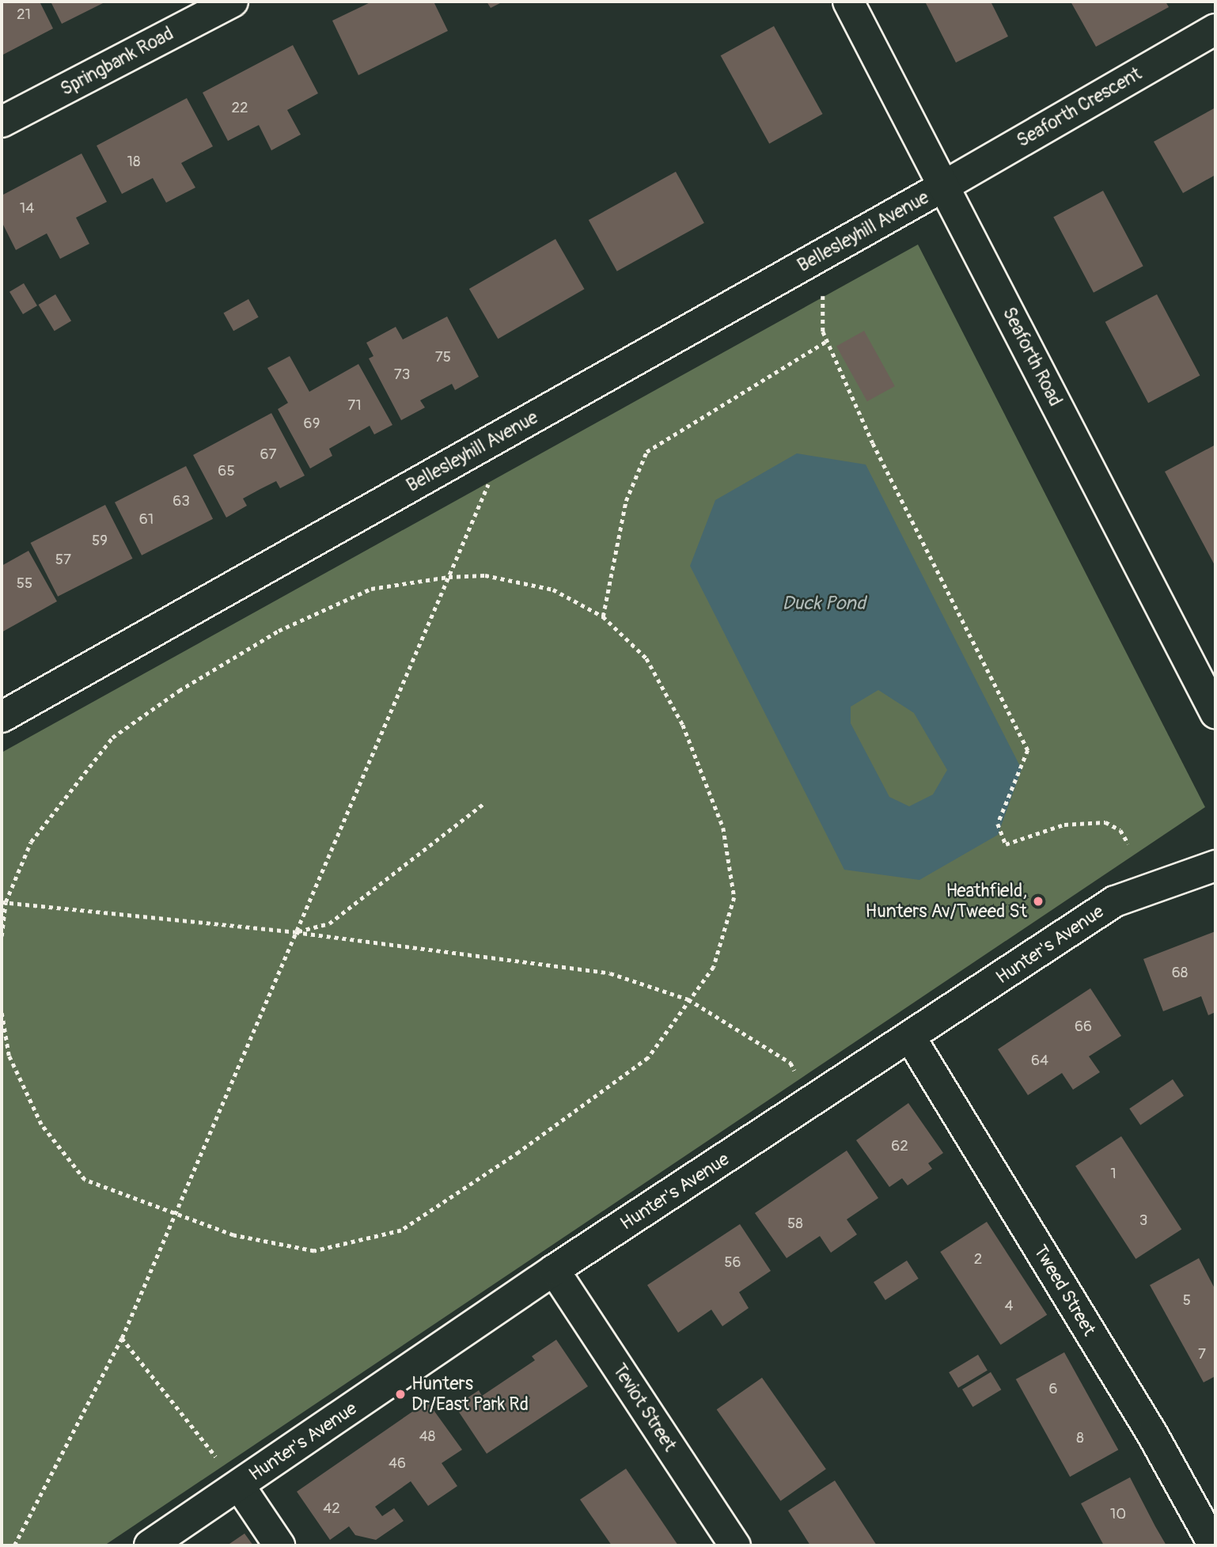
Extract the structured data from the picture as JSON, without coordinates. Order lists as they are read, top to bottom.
{
  "streets": {
    "street": [
      "Springbank Road",
      "Seaforth Crescent",
      "Bellesleyhill Avenue",
      "Seaforth Road",
      "Hunter's Avenue",
      "Tweed Street",
      "Teviot Street"
    ]
  },
  "crossings": [
    ["Seaforth Crescent", "Bellesleyhill Avenue"],
    ["Seaforth Crescent", "Seaforth Road"],
    ["Bellesleyhill Avenue", "Seaforth Road"],
    ["Hunter's Avenue", "Tweed Street"],
    ["Hunter's Avenue", "Teviot Street"]
  ],
  "water": ["Duck Pond"],
  "places": ["Heathfield, Hunters Av/Tweed St", "Hunters Dr/East Park Rd"],
  "house_numbers": [
    "21",
    "22",
    "18",
    "14",
    "75",
    "73",
    "71",
    "69",
    "67",
    "65",
    "63",
    "61",
    "59",
    "57",
    "55",
    "68",
    "66",
    "64",
    "62",
    "1",
    "3",
    "58",
    "2",
    "56",
    "5",
    "4",
    "7",
    "6",
    "48",
    "8",
    "46",
    "42",
    "10"
  ]
}
